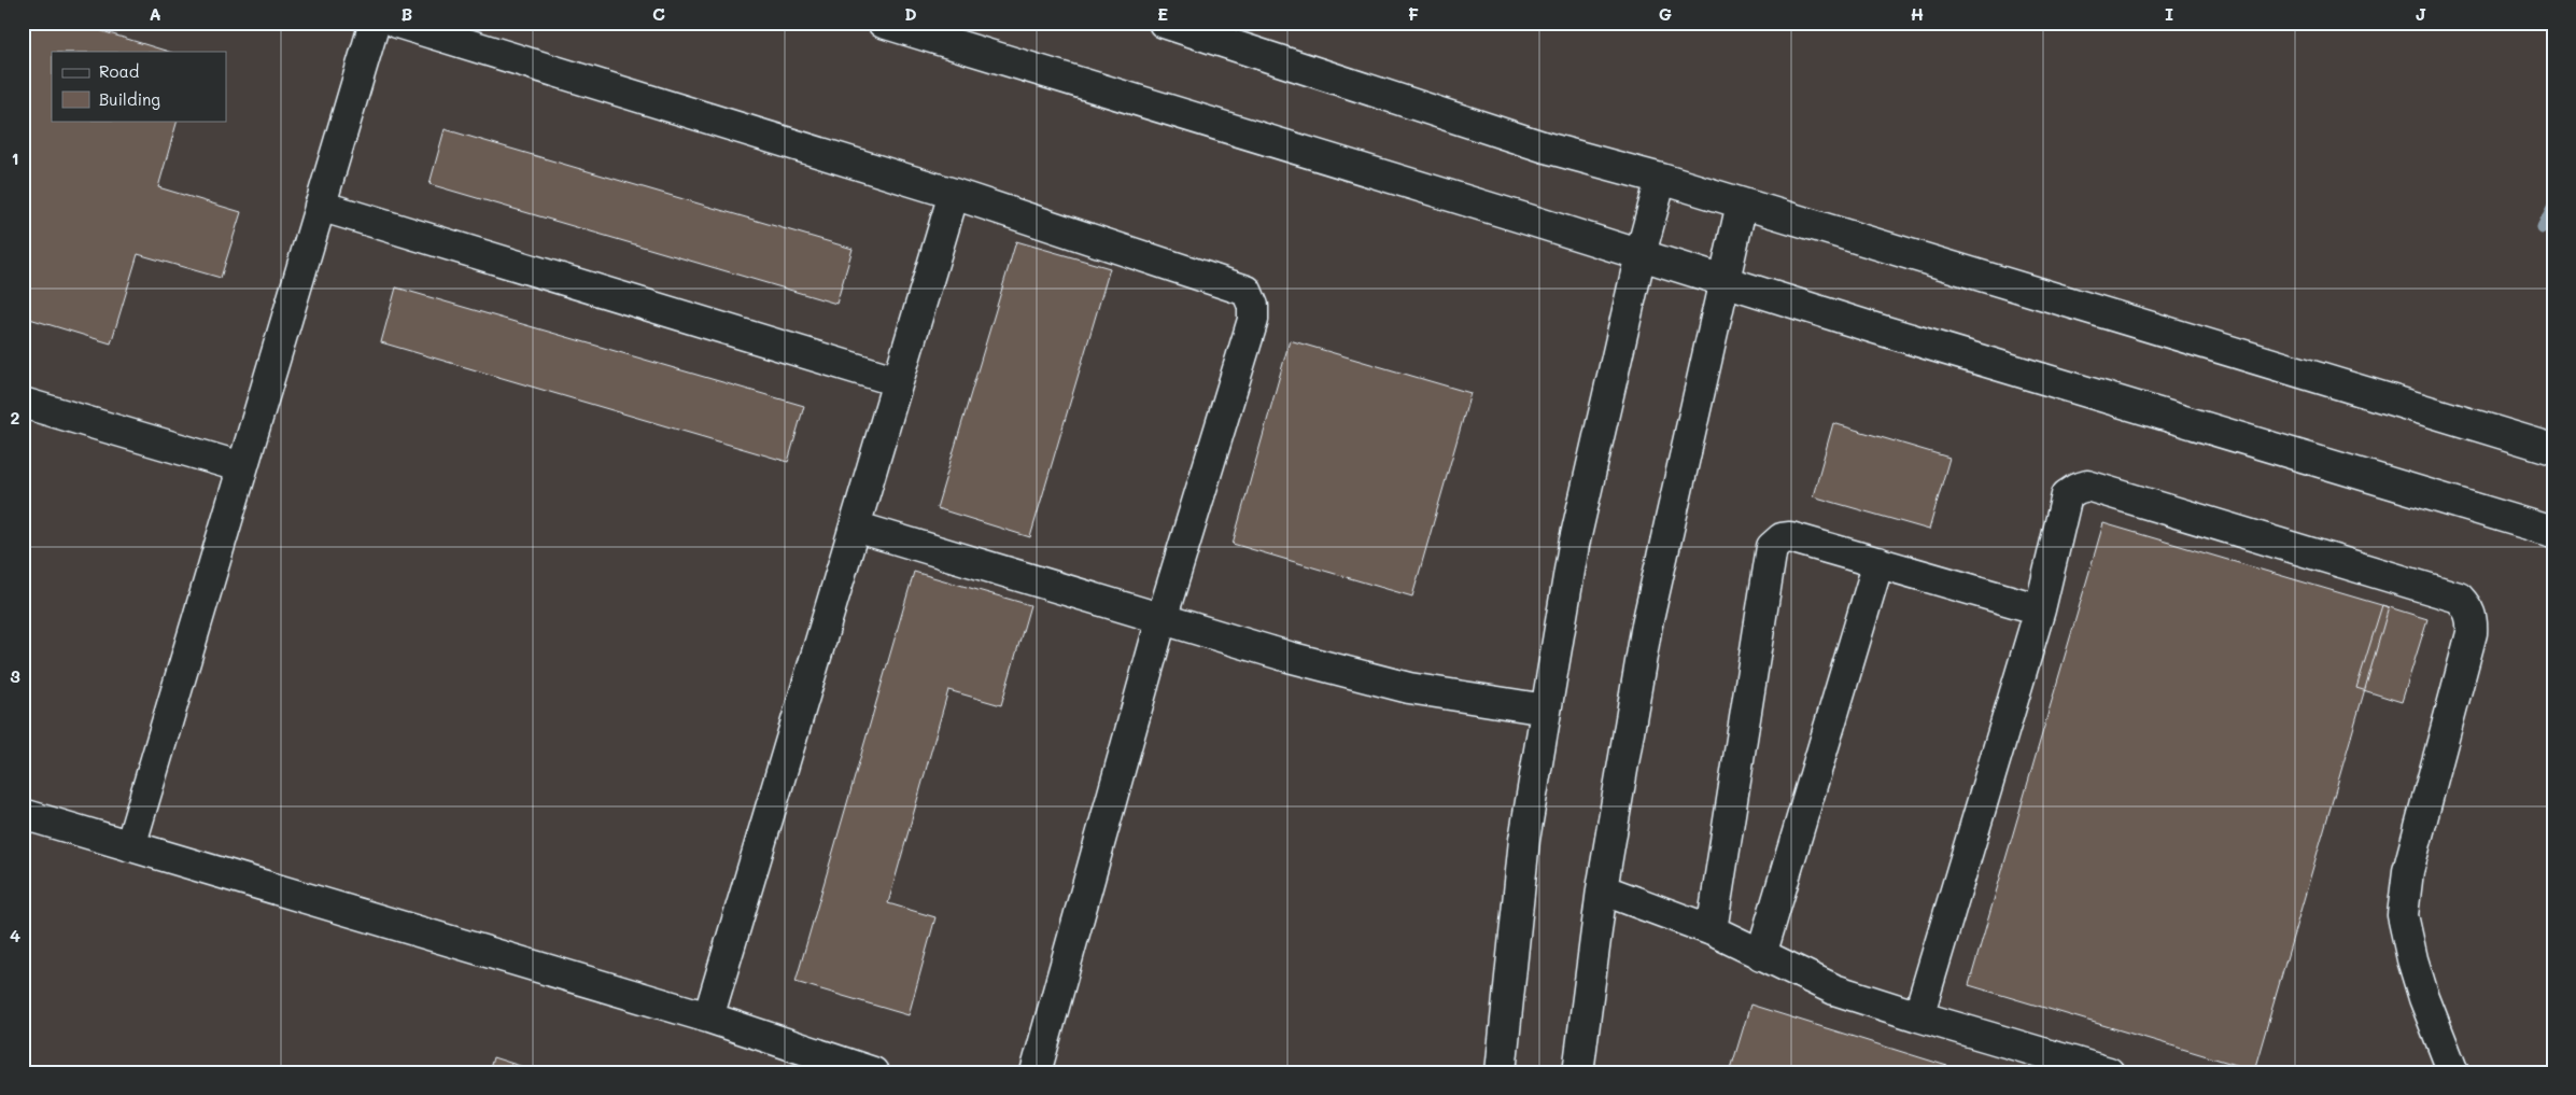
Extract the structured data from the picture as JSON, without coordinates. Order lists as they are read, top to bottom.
{
  "legend": ["Road", "Building"],
  "grid": {
    "columns": [
      "A",
      "B",
      "C",
      "D",
      "E",
      "F",
      "G",
      "H",
      "I",
      "J"
    ],
    "rows": [
      "1",
      "2",
      "3",
      "4"
    ]
  }
}
